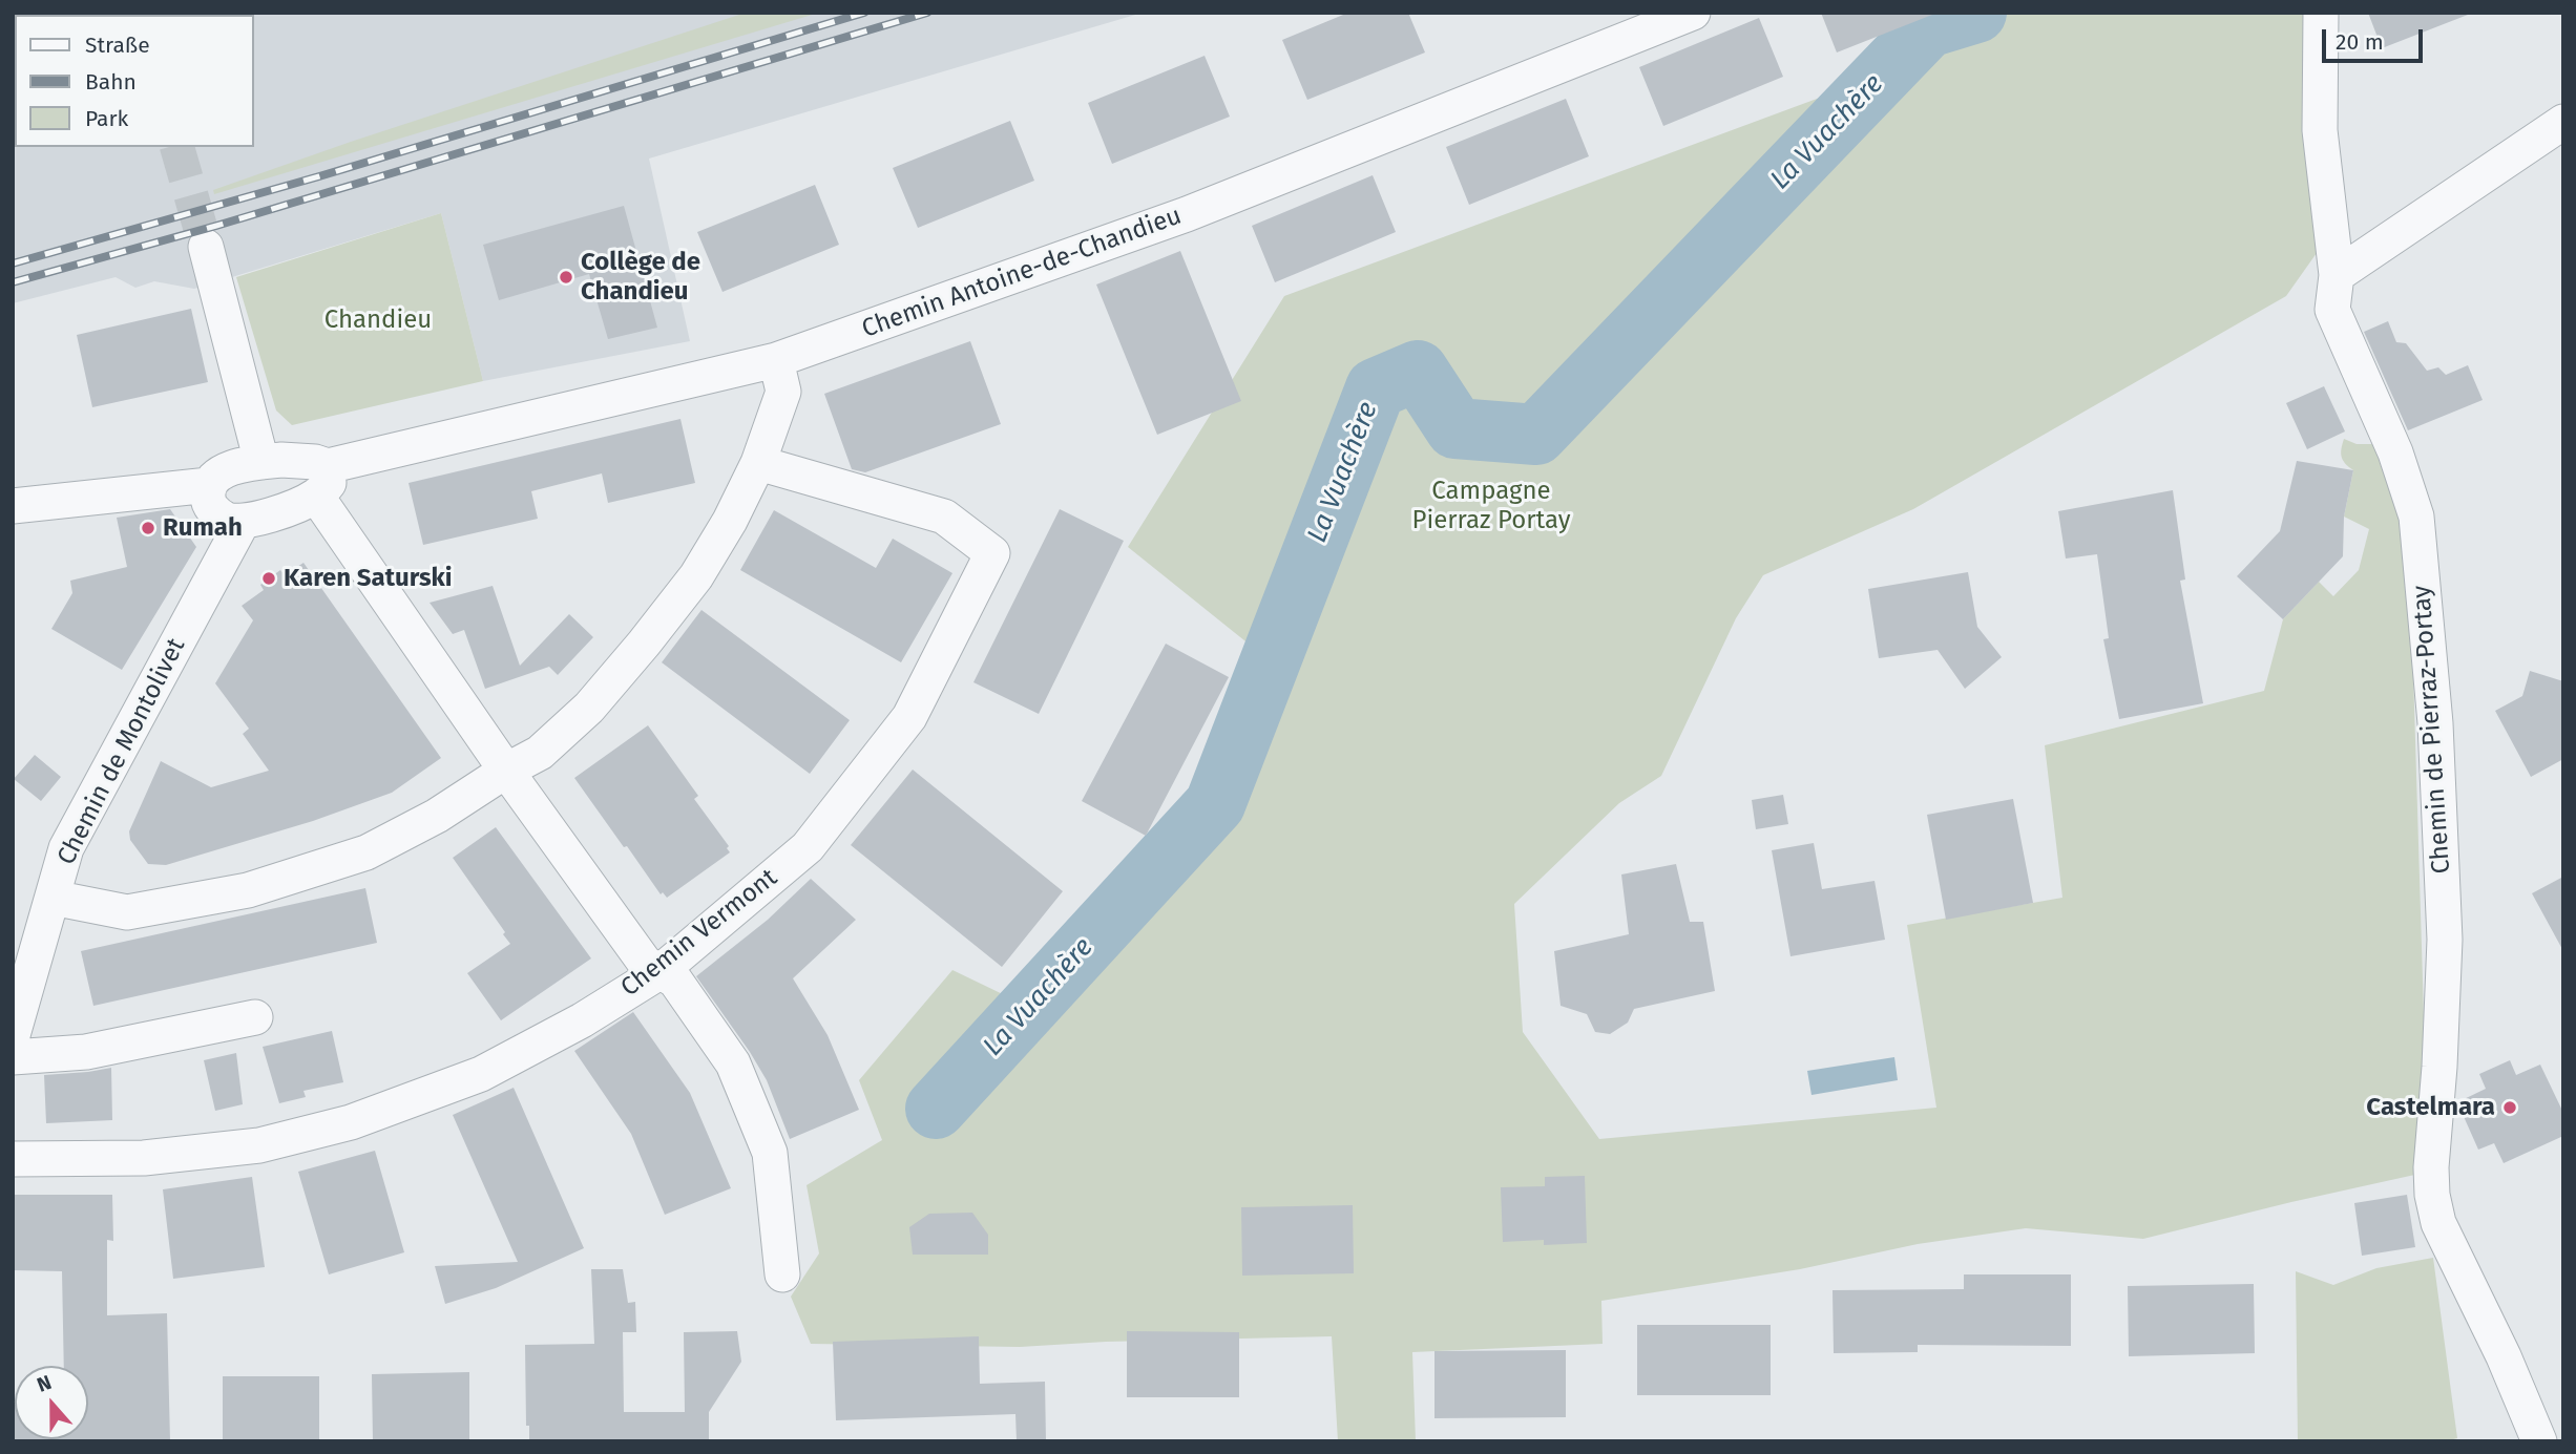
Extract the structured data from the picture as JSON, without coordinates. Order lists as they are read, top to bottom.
{
  "streets": {
    "street": [
      "Chemin Antoine-de-Chandieu",
      "Chemin de Pierraz-Portay",
      "Chemin de Montolivet",
      "Chemin Vermont"
    ]
  },
  "water": ["La Vuachère"],
  "parks": ["Chandieu", "Campagne Pierraz Portay"],
  "places": [
    "Collège de Chandieu",
    "Rumah",
    "Karen Saturski",
    "Castelmara"
  ],
  "legend": ["Straße", "Bahn", "Park"],
  "scale_bar": "20 m",
  "north": "top"
}
